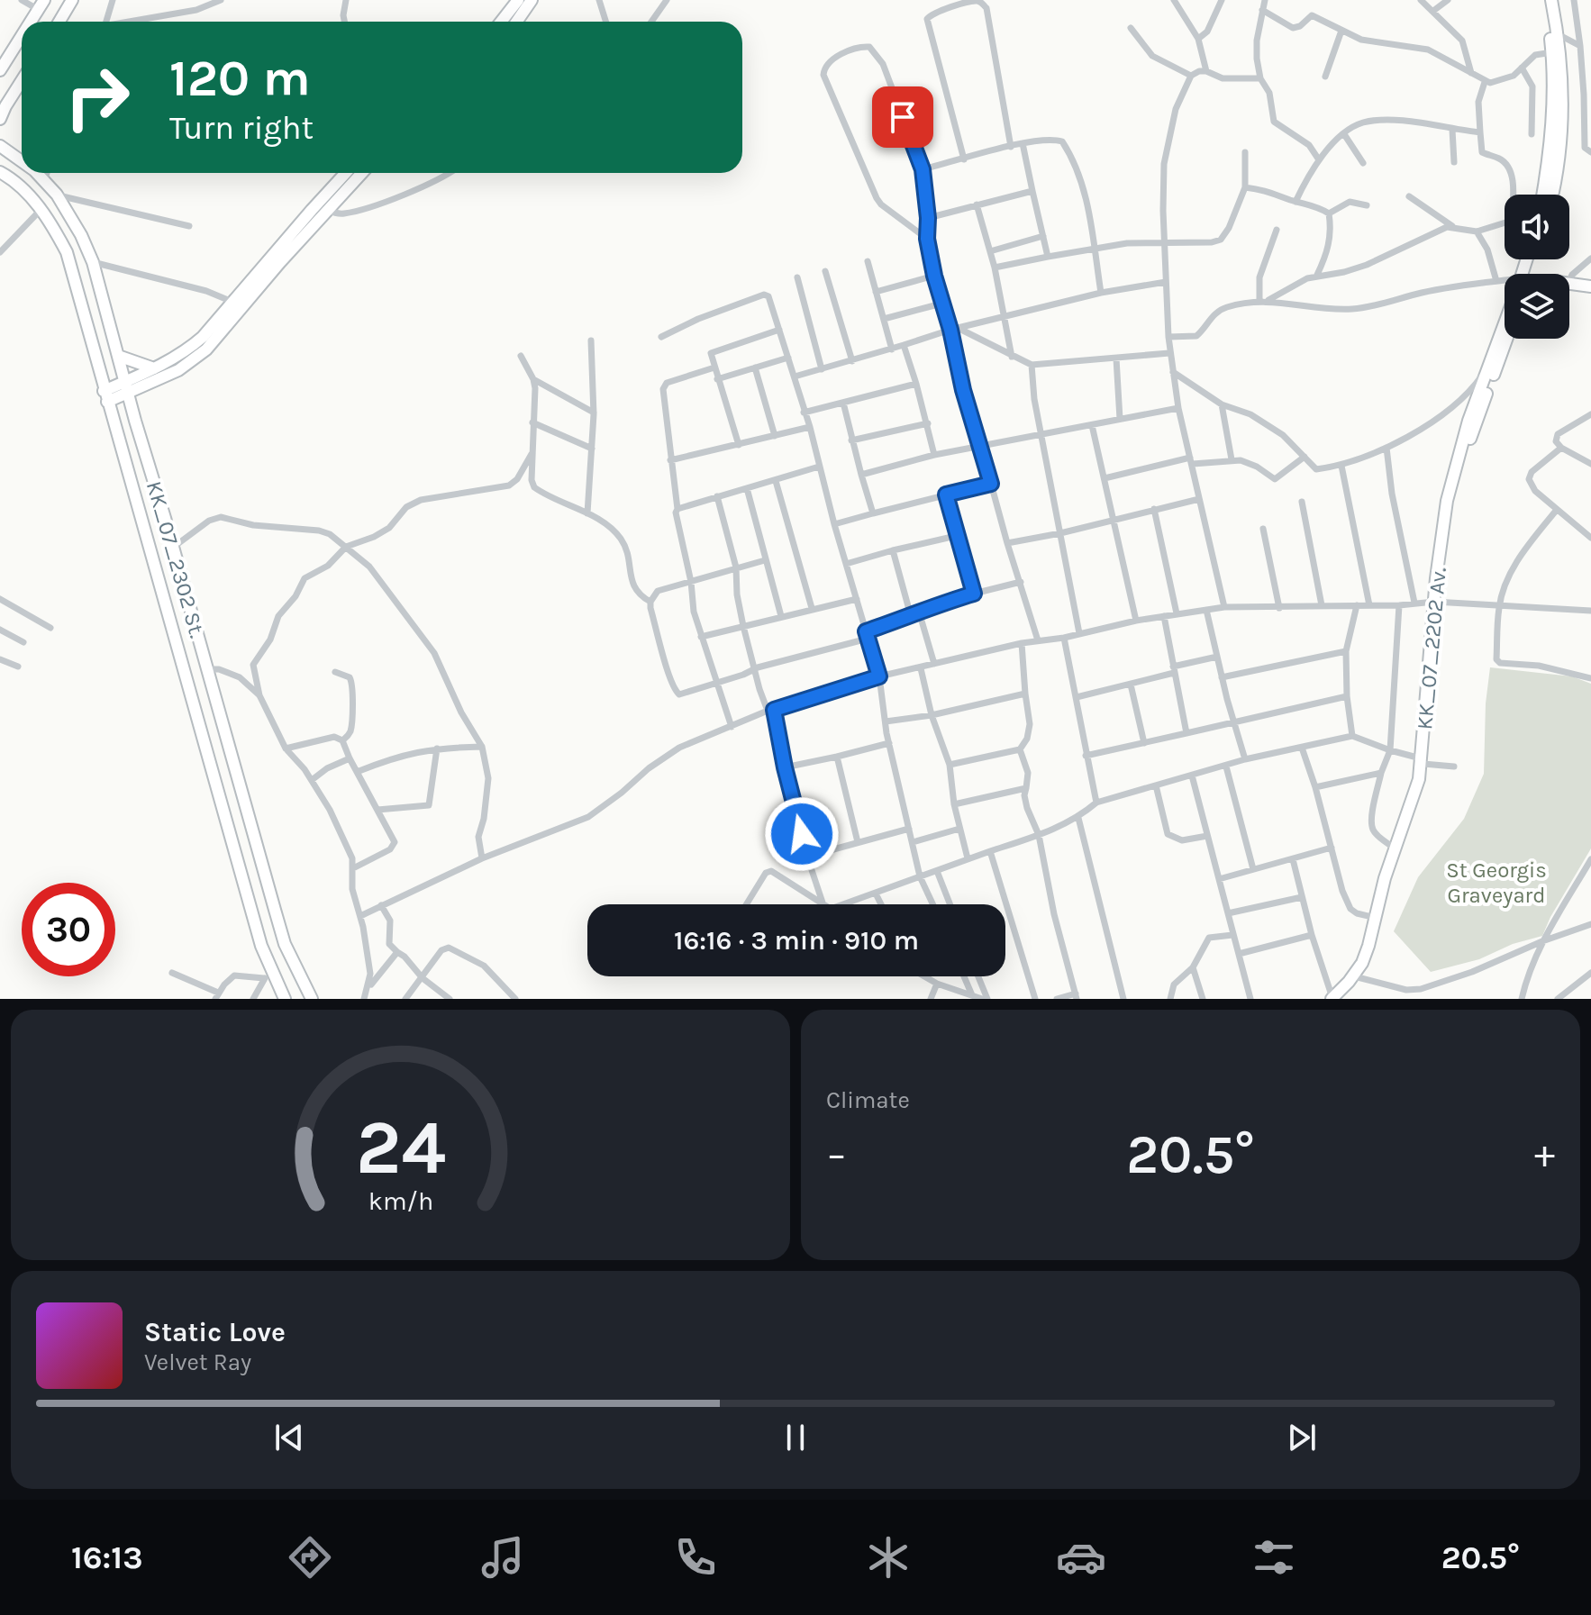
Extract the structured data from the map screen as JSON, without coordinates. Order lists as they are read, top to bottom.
{
  "streets": {
    "main road": ["KK_07_2302 St.", "KK_07_2202 Av."]
  },
  "parks": ["St Georgis Graveyard"],
  "page": {
    "turn": ["120 m", "Turn right"],
    "limit": "30",
    "trip": "16:16 · 3 min · 910 m",
    "tile": "Climate",
    "heat": ["−", "20.5°", "+"],
    "song": ["Static Love", "Velvet Ray"],
    "tabs": ["16:13", "20.5°"],
    "gauge": ["24", "km/h"]
  }
}
